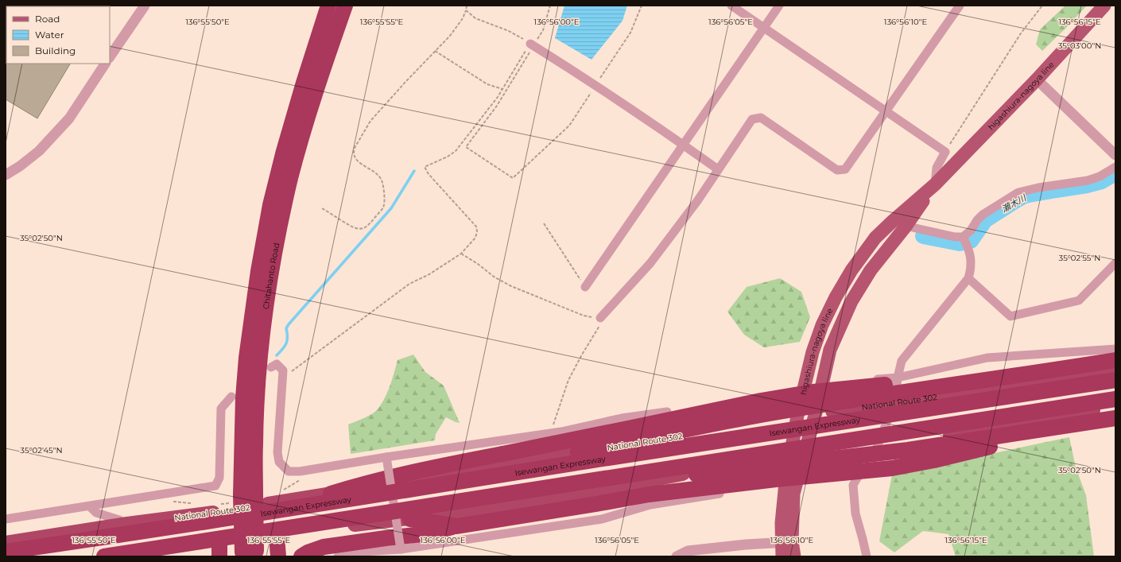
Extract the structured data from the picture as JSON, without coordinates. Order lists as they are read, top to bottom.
{
  "streets": {
    "highway": ["Chitahanto Road", "National Route 302", "Isewangan Expressway"],
    "main road": ["higashiura-nagoya line"]
  },
  "crossings": [
    ["higashiura-nagoya line", "National Route 302"]
  ],
  "water": ["瀬木川"],
  "legend": ["Road", "Water", "Building"],
  "coordinates": [
    "136°55'50\"E",
    "136°55'55\"E",
    "136°56'00\"E",
    "136°56'05\"E",
    "136°56'10\"E",
    "136°56'15\"E",
    "35°03'00\"N",
    "35°02'50\"N",
    "35°02'55\"N",
    "35°02'45\"N"
  ]
}
